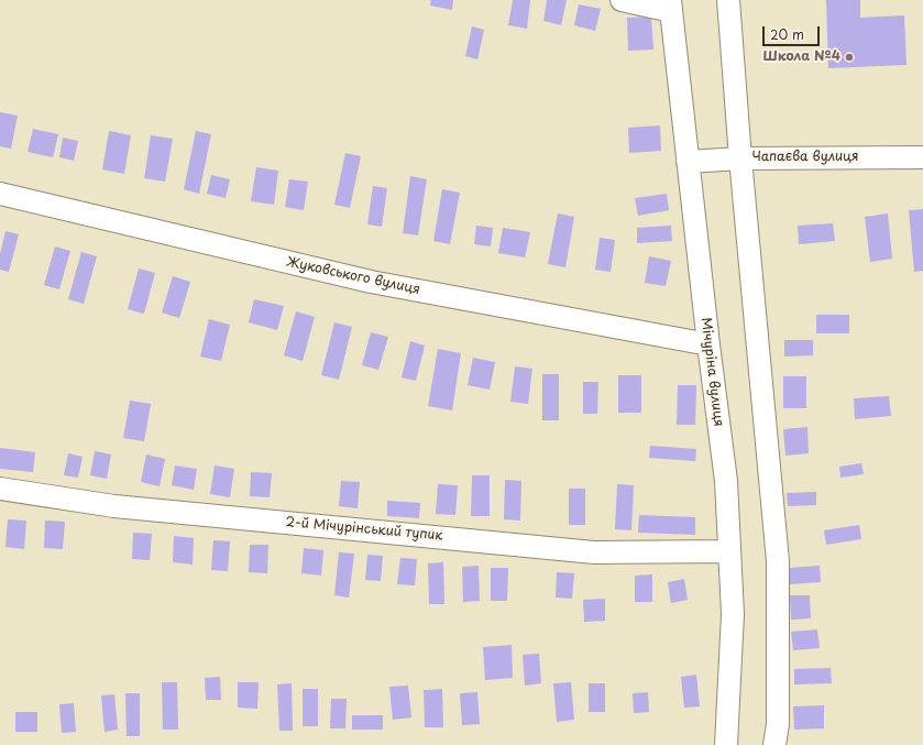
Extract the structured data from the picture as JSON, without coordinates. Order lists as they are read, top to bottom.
{
  "streets": {
    "street": [
      "Чапаєва вулиця",
      "Жуковського вулиця",
      "Мічуріна вулиця",
      "2-й Мічурінський тупик"
    ]
  },
  "crossings": [
    ["Чапаєва вулиця", "Мічуріна вулиця"],
    ["Жуковського вулиця", "Мічуріна вулиця"],
    ["Мічуріна вулиця", "2-й Мічурінський тупик"]
  ],
  "places": ["Школа №4"],
  "scale_bar": "20 m"
}
